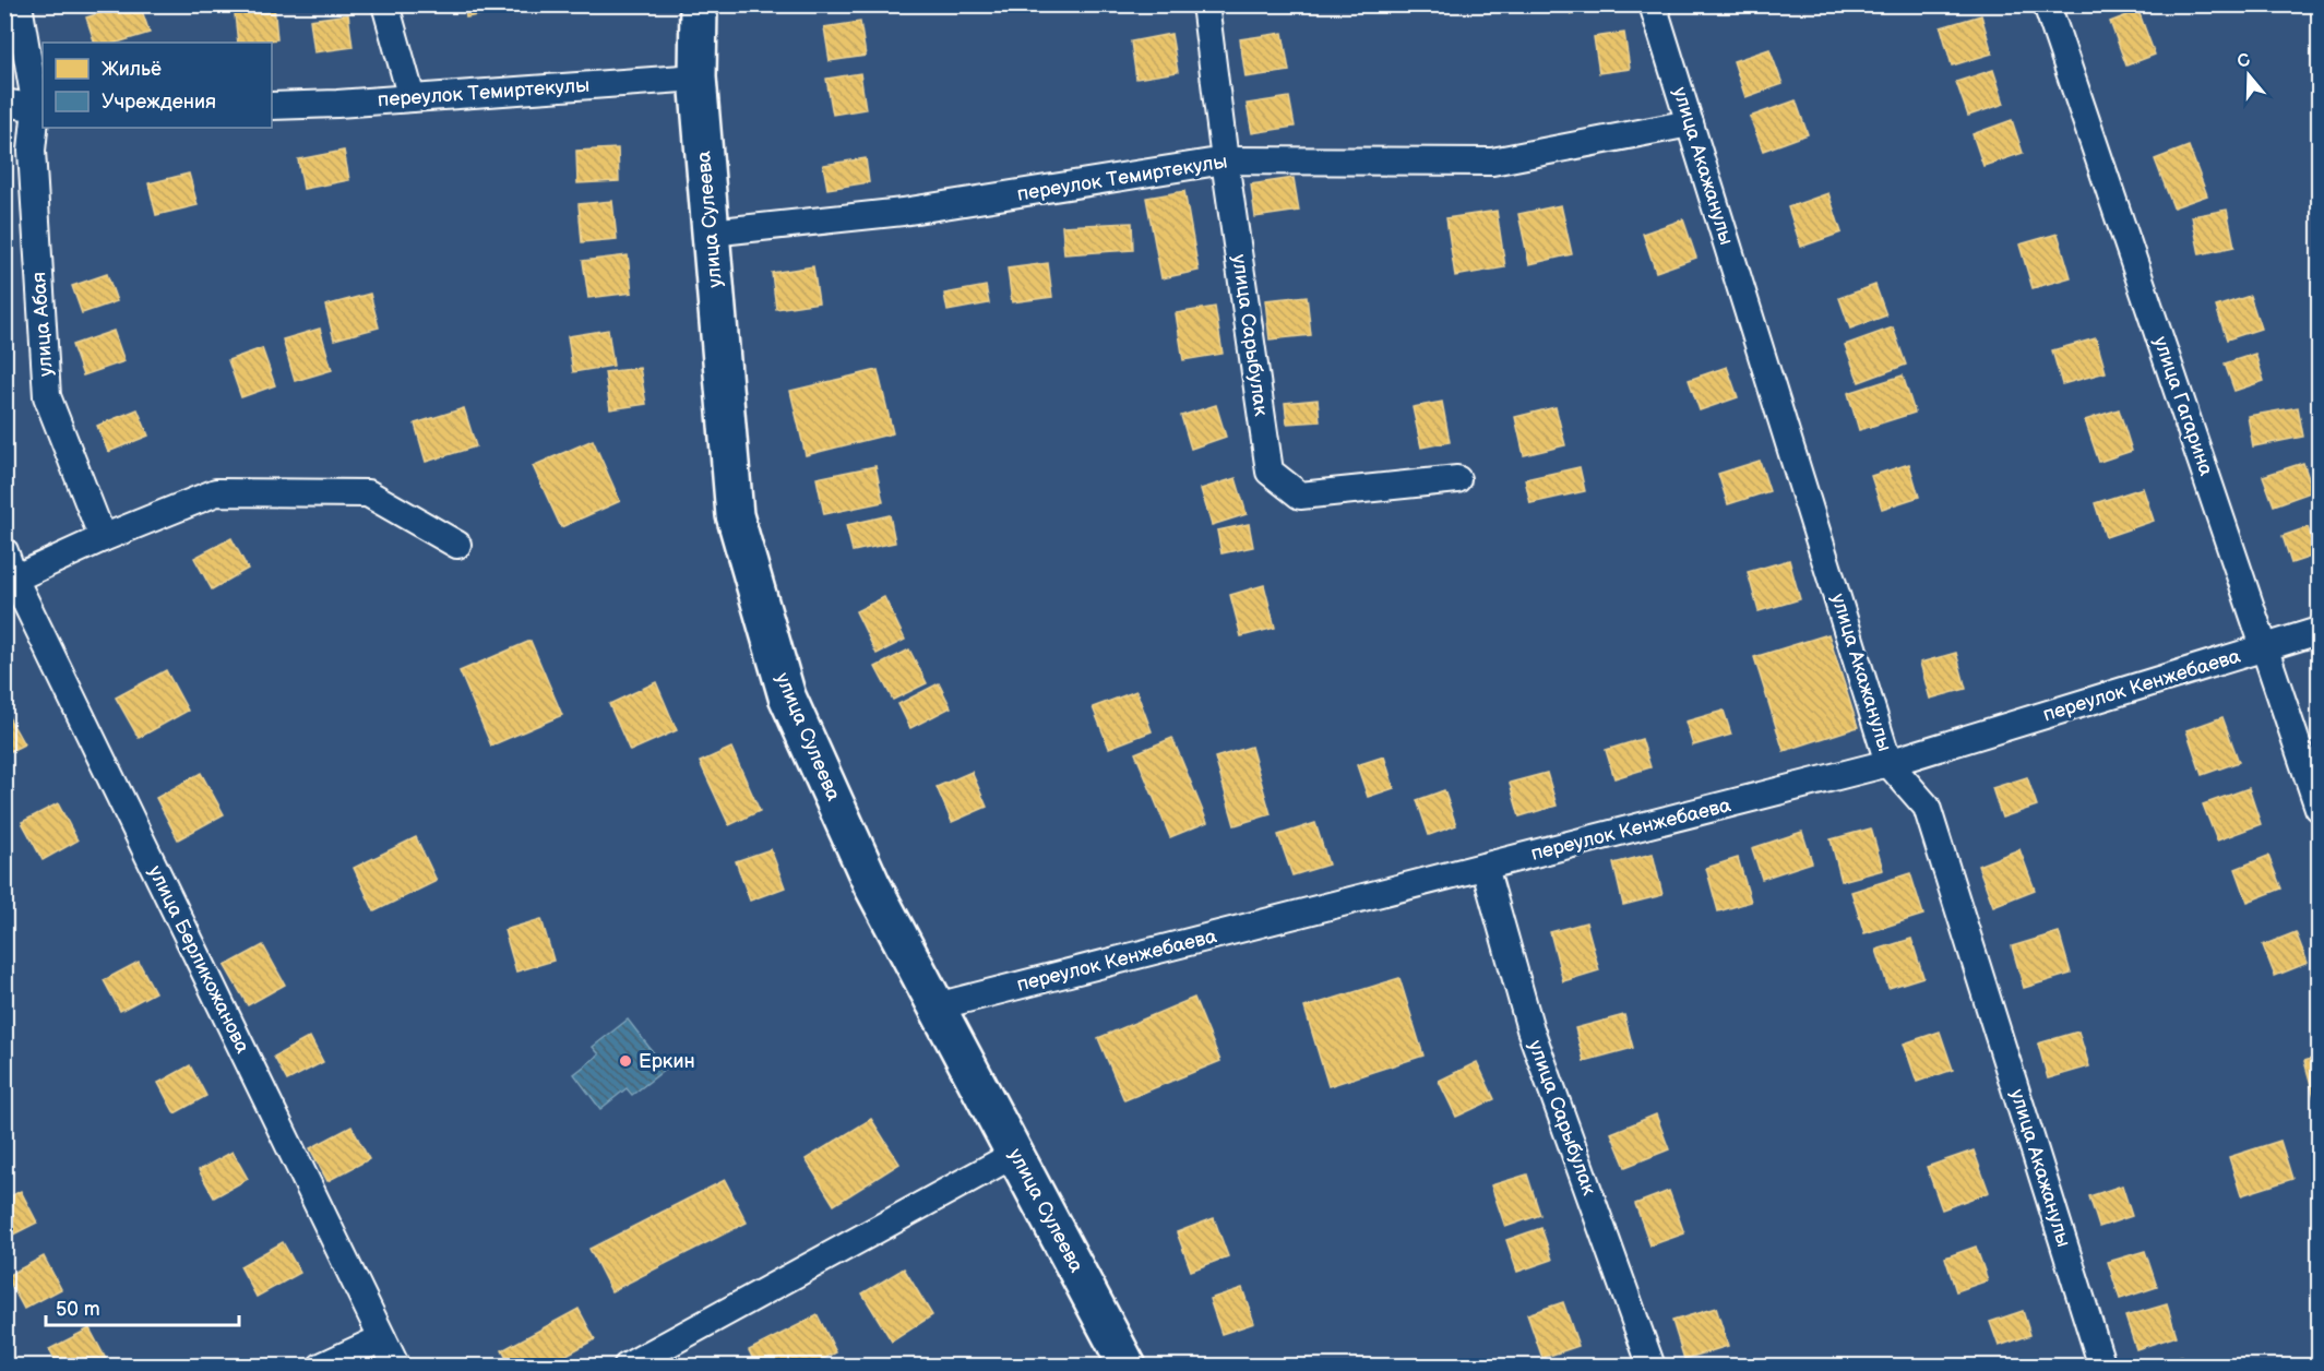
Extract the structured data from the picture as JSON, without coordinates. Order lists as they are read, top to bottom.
{
  "streets": {
    "main road": ["улица Сулеева"],
    "street": [
      "переулок Темиртекулы",
      "улица Акажанулы",
      "улица Абая",
      "улица Сарыбулак",
      "улица Гагарина",
      "переулок Кенжебаева",
      "улица Берликожанова"
    ]
  },
  "crossings": [
    ["переулок Темиртекулы", "улица Акажанулы"],
    ["переулок Темиртекулы", "улица Сулеева"],
    ["переулок Темиртекулы", "улица Сарыбулак"],
    ["улица Акажанулы", "переулок Кенжебаева"],
    ["улица Сулеева", "переулок Кенжебаева"],
    ["улица Сарыбулак", "переулок Кенжебаева"],
    ["улица Гагарина", "переулок Кенжебаева"]
  ],
  "places": ["Еркин"],
  "legend": ["Жильё", "Учреждения"],
  "scale_bar": "50 m",
  "north": "top"
}
